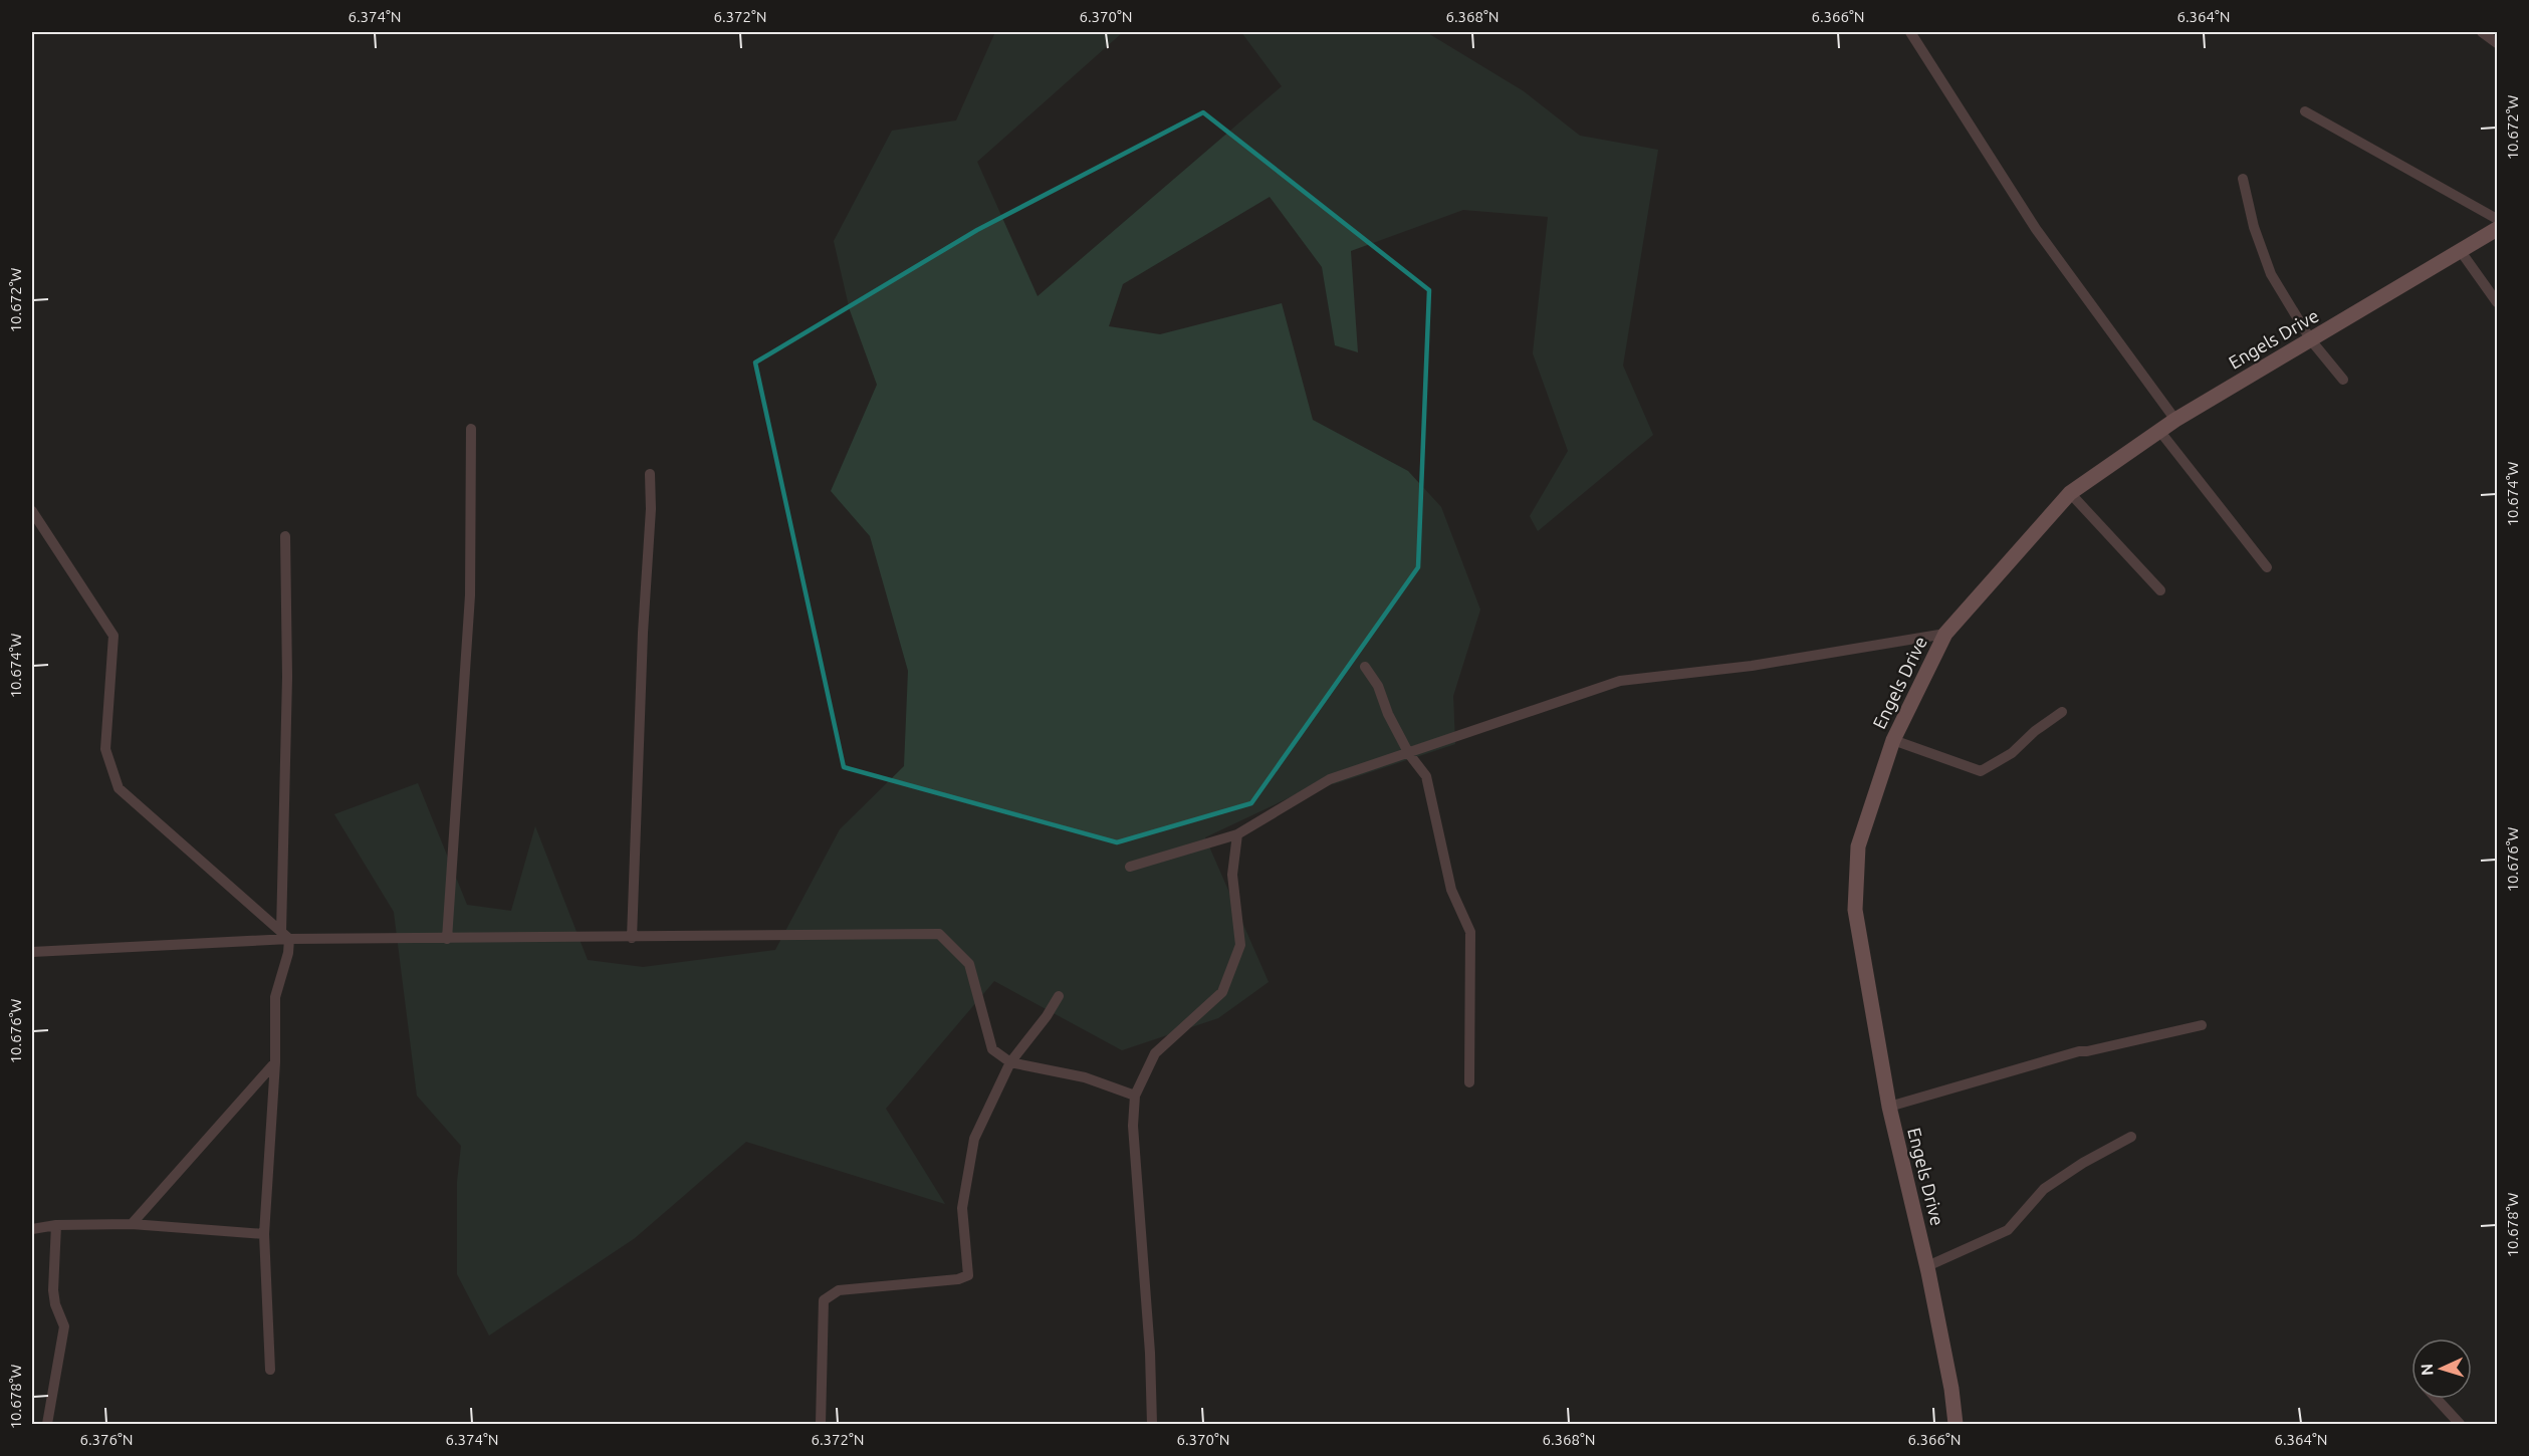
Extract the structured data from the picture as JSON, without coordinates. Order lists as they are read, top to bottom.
{
  "streets": {
    "street": ["Engels Drive"]
  },
  "north": "left",
  "coordinates": [
    "6.374°N",
    "6.372°N",
    "6.370°N",
    "6.368°N",
    "6.366°N",
    "6.364°N",
    "10.672°W",
    "10.674°W",
    "10.676°W",
    "10.678°W",
    "6.376°N"
  ]
}
